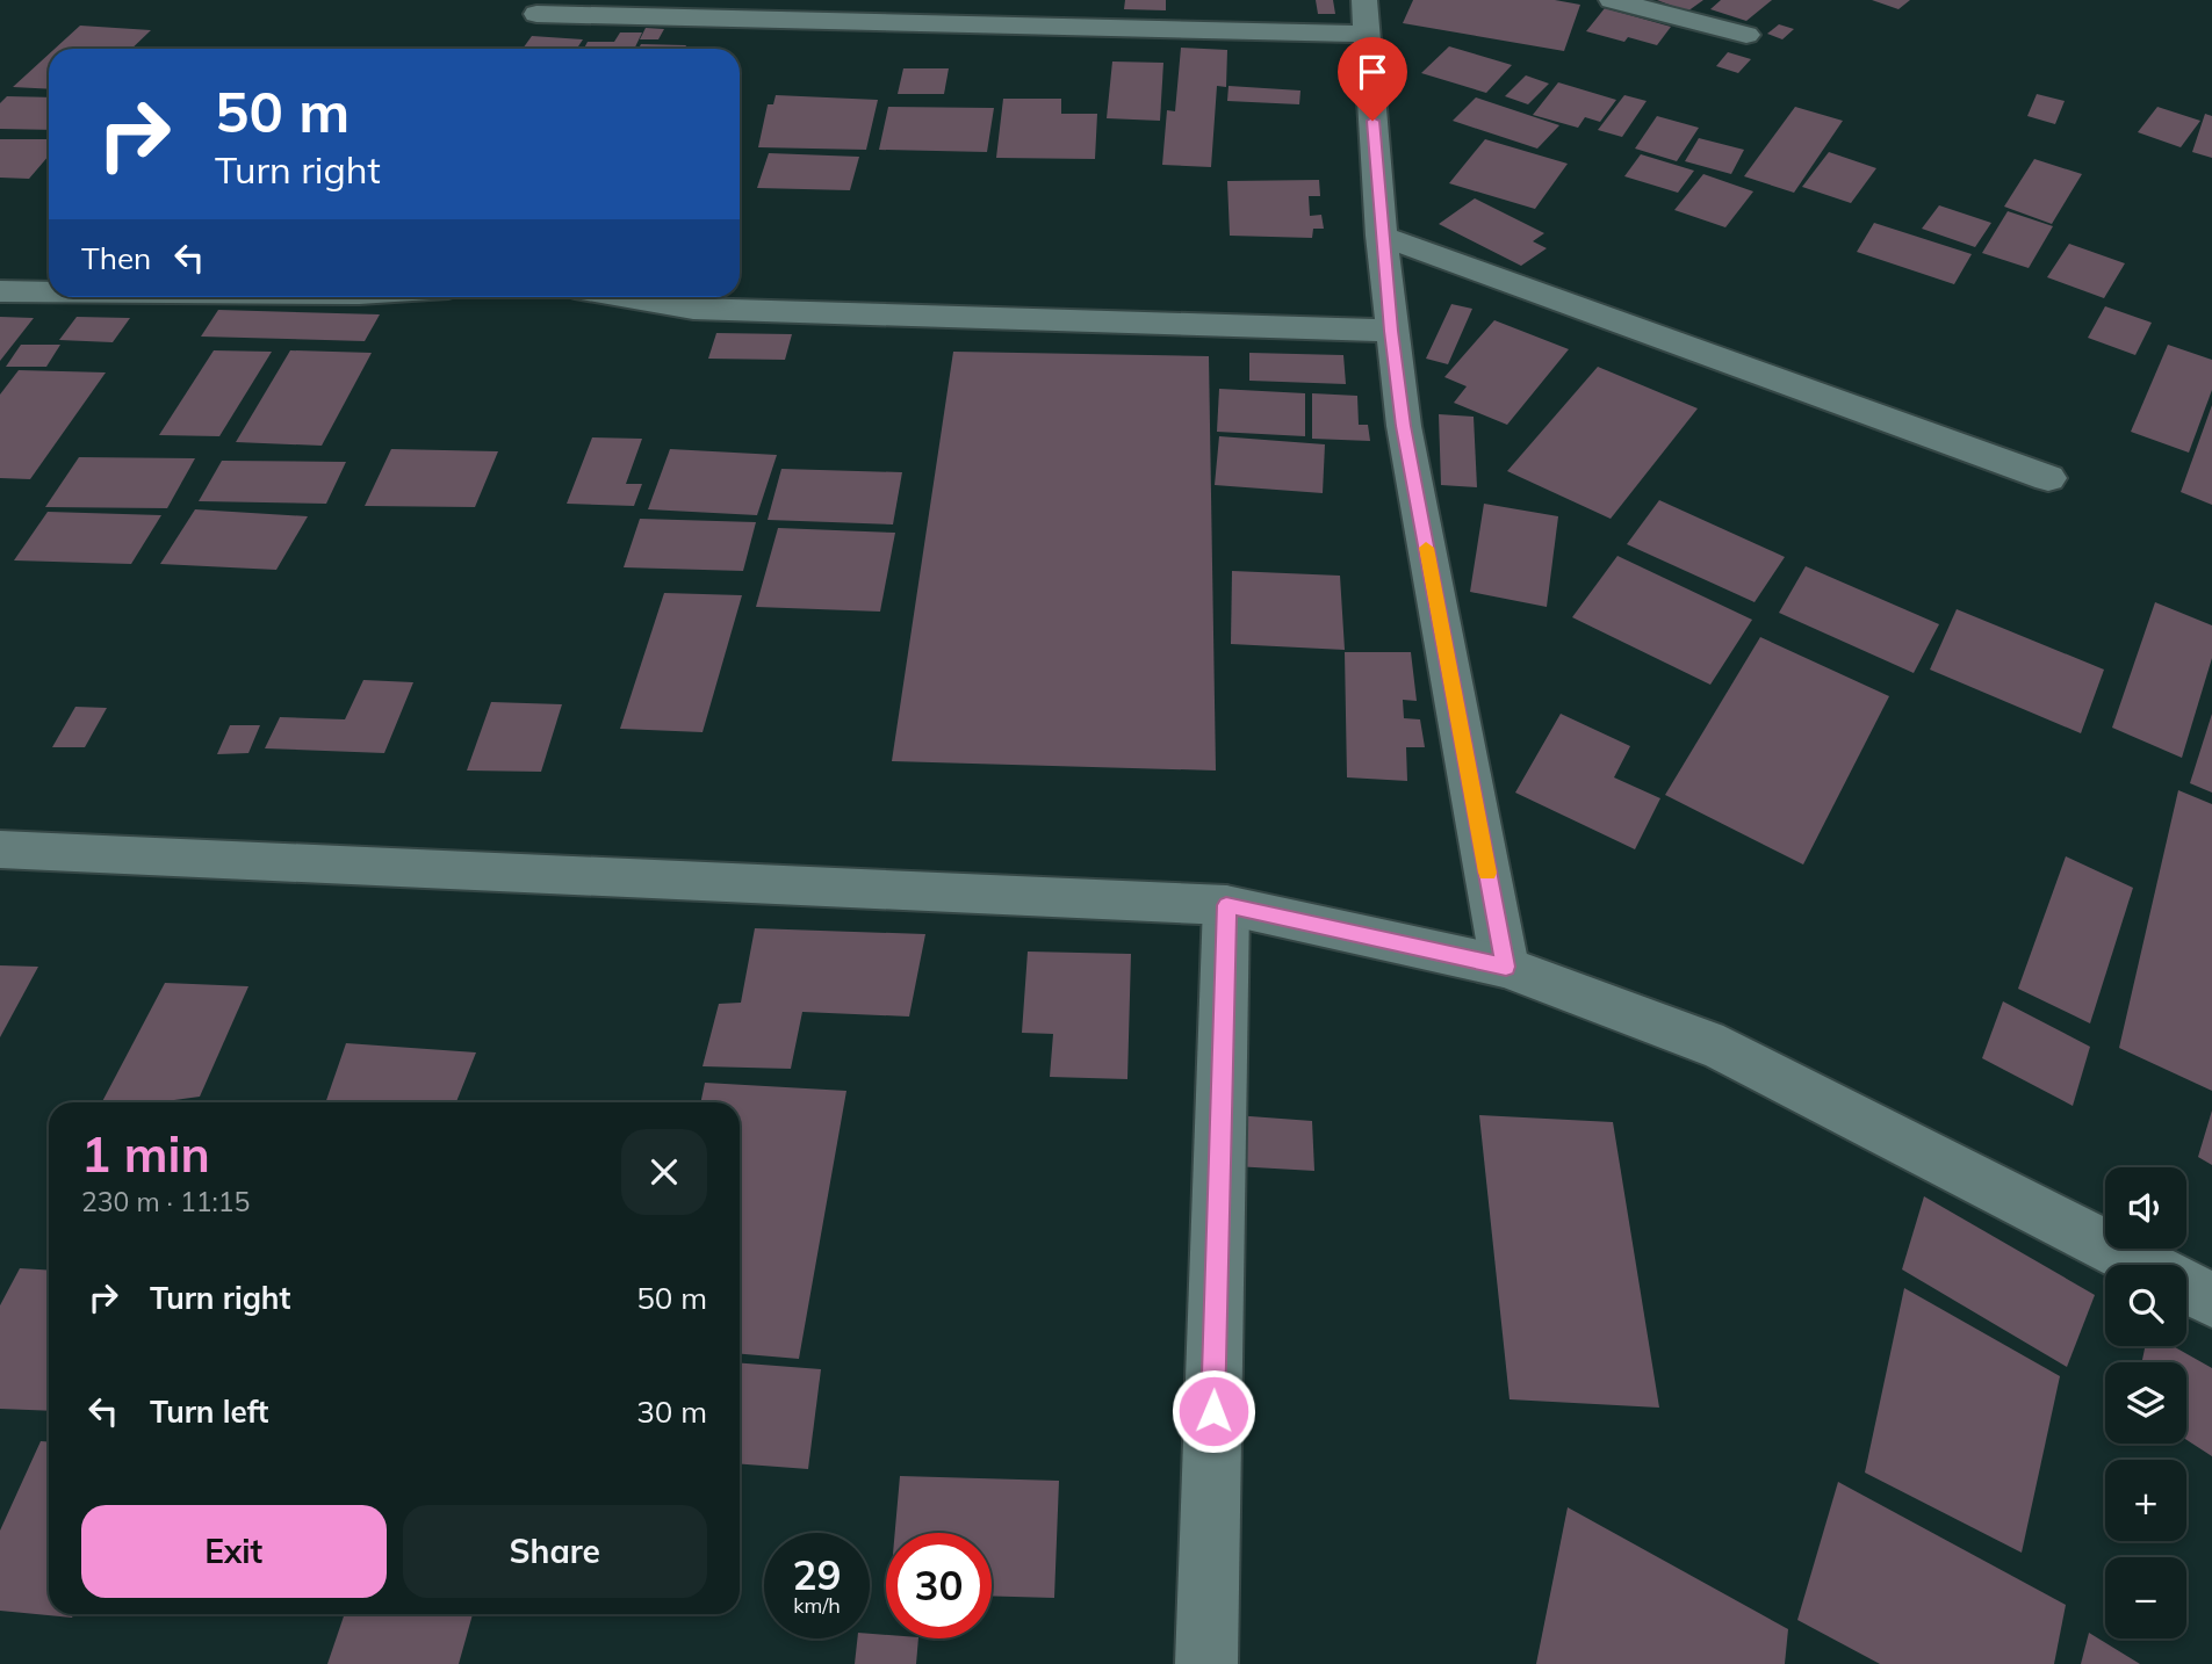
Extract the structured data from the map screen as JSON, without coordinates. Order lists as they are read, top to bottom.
{
  "page": {
    "turn": ["50 m", "Turn right"],
    "then": "Then",
    "heading": ["1 min", "230 m · 11:15"],
    "map_buttons": ["+", "−"],
    "list": [
      {
        "name": "Turn right",
        "value": "50 m"
      },
      {
        "name": "Turn left",
        "value": "30 m"
      }
    ],
    "buttons": ["Exit", "Share"],
    "speed": "29 km/h",
    "limit": "30"
  }
}
